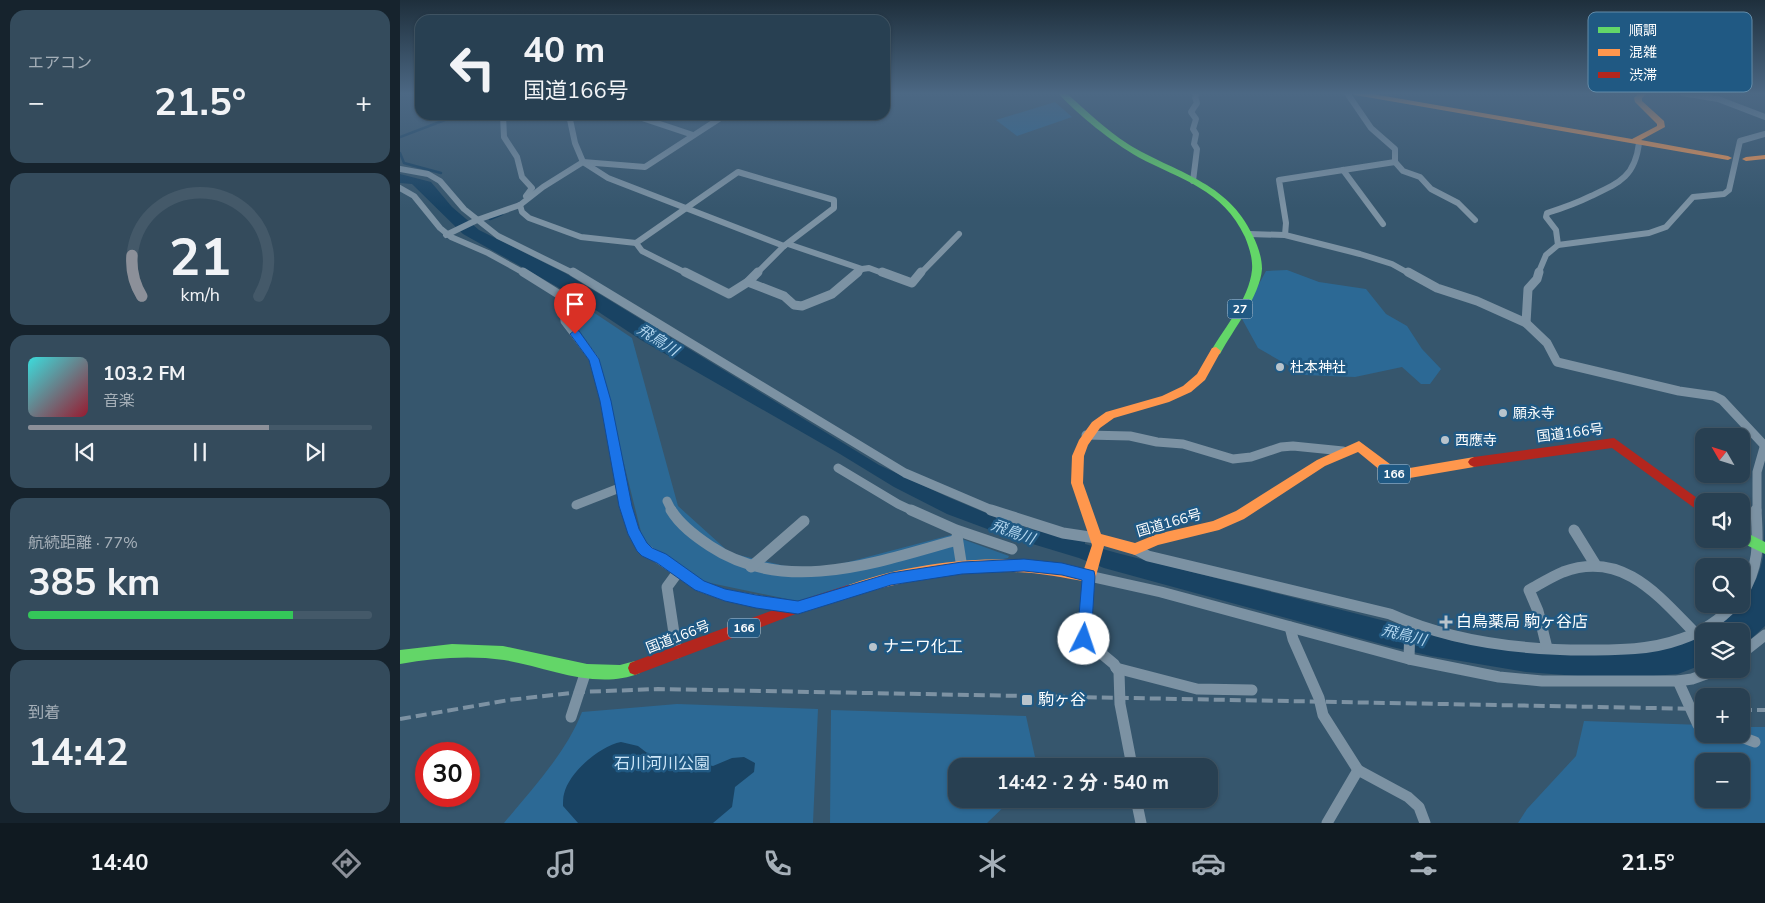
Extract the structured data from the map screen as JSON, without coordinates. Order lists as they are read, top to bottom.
{
  "streets": {
    "main road": ["27", "国道166号", "166"]
  },
  "crossings": [
    ["27", "国道166号"]
  ],
  "water": ["飛鳥川"],
  "parks": ["石川河川公園"],
  "places": {
    "other": [
      "杜本神社",
      "願永寺",
      "西應寺",
      "ナニワ化工"
    ],
    "health": ["白鳥薬局 駒ヶ谷店"],
    "transit": ["駒ヶ谷"]
  },
  "legend": ["順調", "混雑", "渋滞"],
  "north": "top left",
  "page": {
    "tile": [
      "エアコン",
      ["航続距離 · 77%", "385 km"],
      ["到着", "14:42"]
    ],
    "turn": ["40 m", "国道166号"],
    "heat": ["−", "21.5°", "+"],
    "song": ["103.2 FM", "音楽"],
    "map_buttons": ["+", "−"],
    "limit": "30",
    "trip": "14:42 · 2 分 · 540 m",
    "tabs": ["14:40", "21.5°"],
    "gauge": ["21", "km/h"]
  }
}
